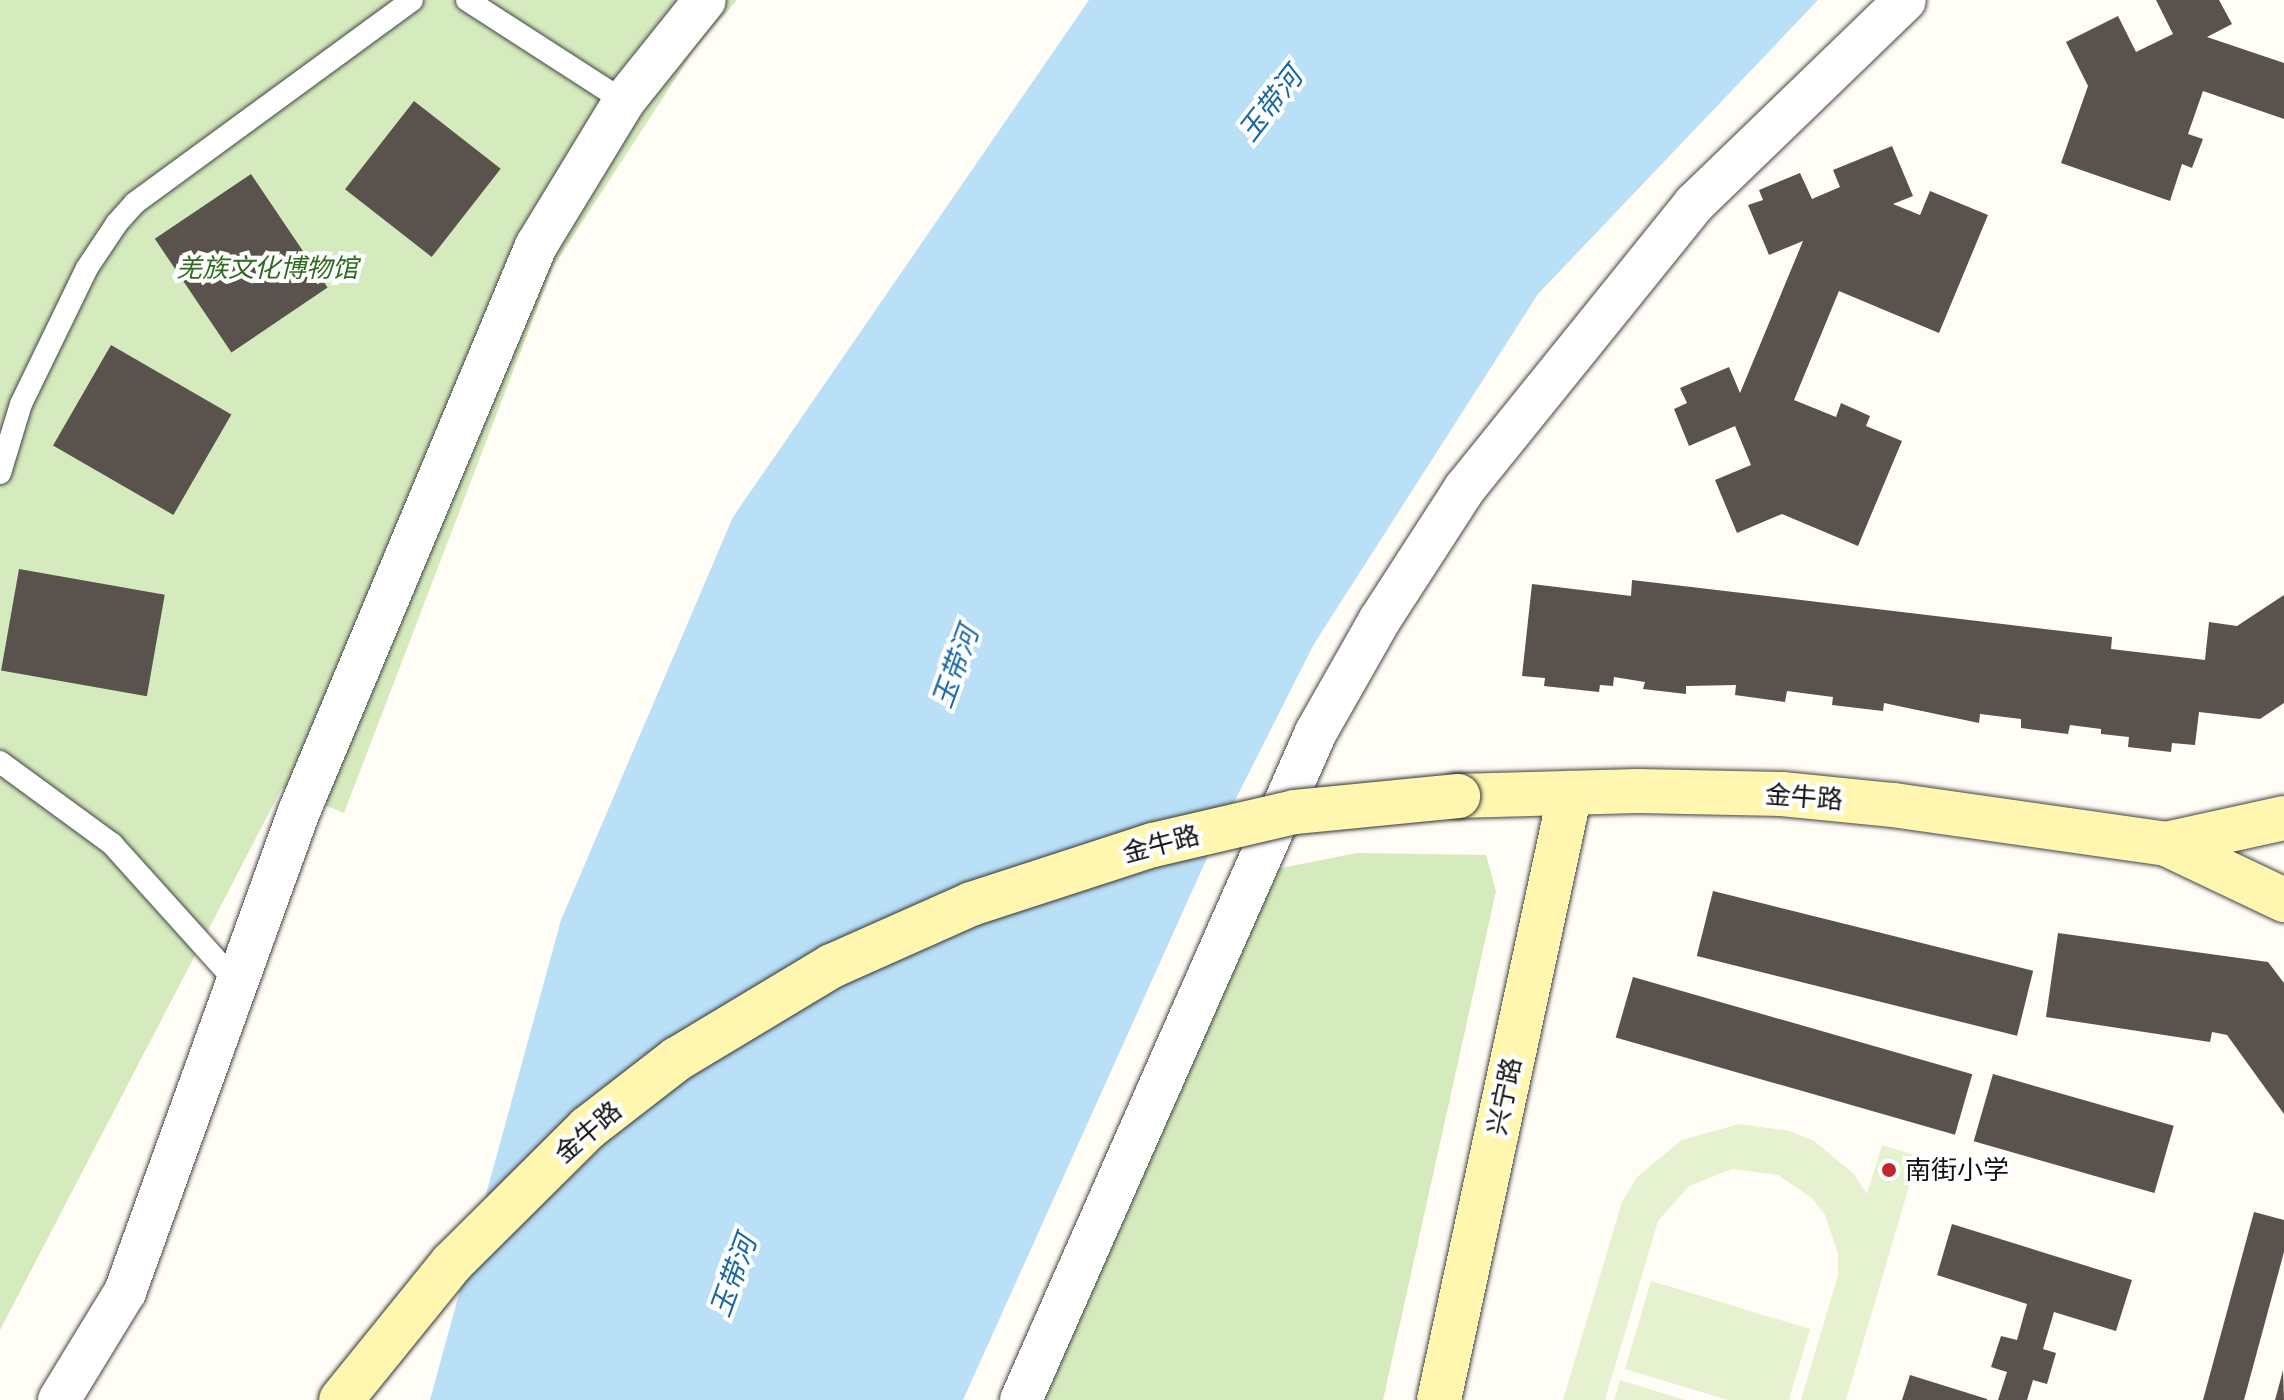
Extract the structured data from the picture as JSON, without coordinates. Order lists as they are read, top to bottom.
{
  "streets": {
    "main road": ["金牛路", "兴宁路"]
  },
  "crossings": [
    ["金牛路", "兴宁路"]
  ],
  "water": ["玉带河"],
  "parks": ["羌族文化博物馆"],
  "places": ["南街小学"]
}
